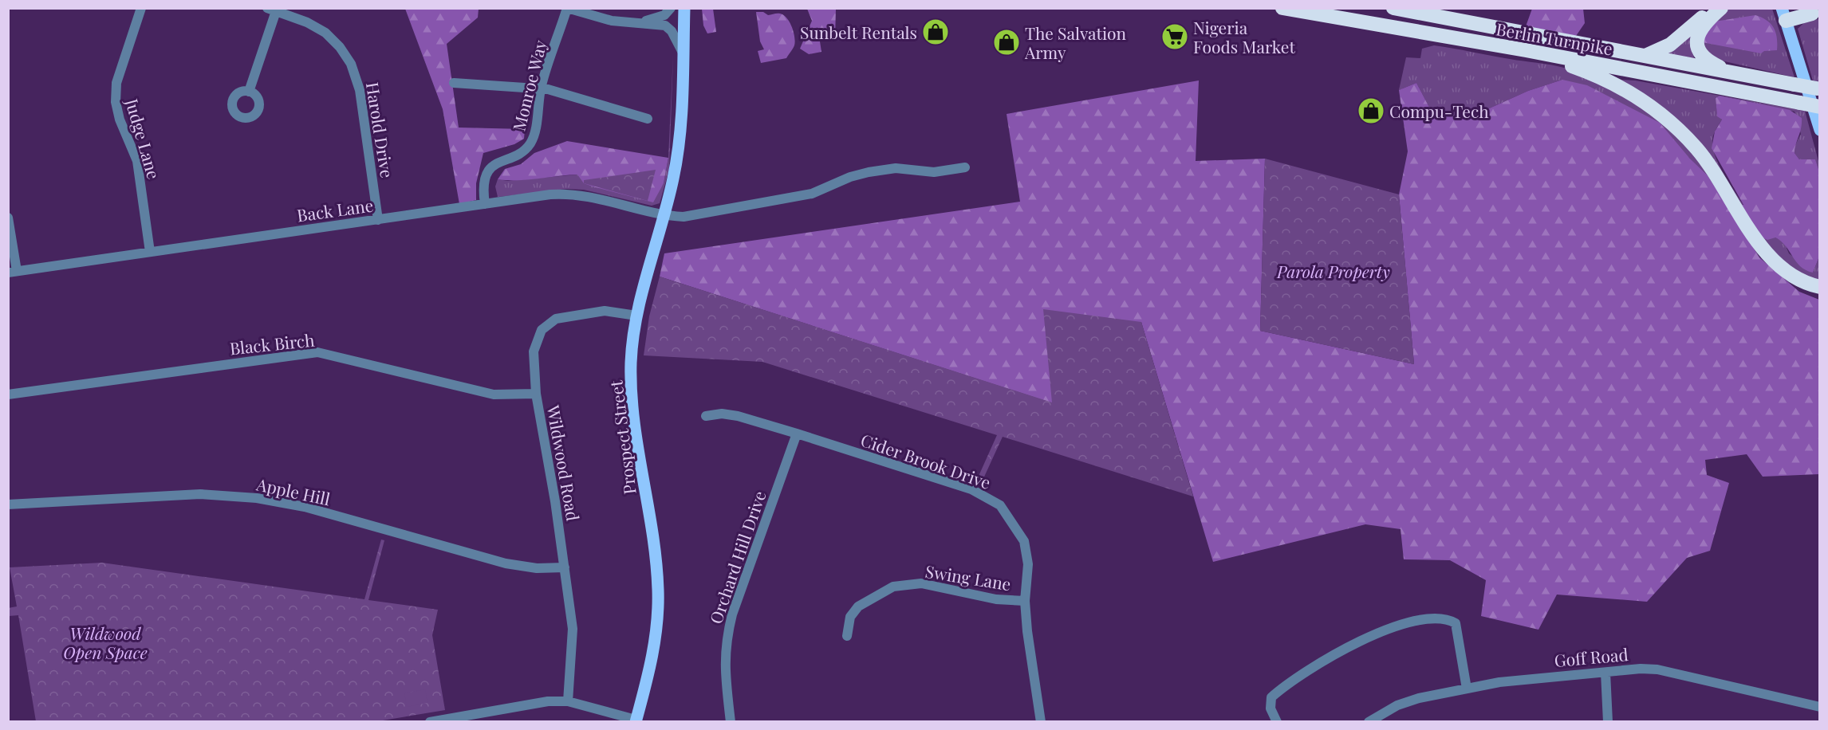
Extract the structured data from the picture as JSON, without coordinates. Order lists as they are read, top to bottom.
{
  "streets": {
    "highway": ["Berlin Turnpike"],
    "main road": ["Prospect Street"],
    "street": [
      "Monroe Way",
      "Harold Drive",
      "Judge Lane",
      "Back Lane",
      "Black Birch",
      "Cider Brook Drive",
      "Wildwood Road",
      "Apple Hill",
      "Orchard Hill Drive",
      "Swing Lane",
      "Goff Road"
    ]
  },
  "crossings": [
    ["Monroe Way", "Back Lane"],
    ["Harold Drive", "Back Lane"],
    ["Judge Lane", "Back Lane"],
    ["Back Lane", "Prospect Street"],
    ["Black Birch", "Wildwood Road"],
    ["Prospect Street", "Wildwood Road"],
    ["Cider Brook Drive", "Orchard Hill Drive"],
    ["Cider Brook Drive", "Swing Lane"],
    ["Wildwood Road", "Apple Hill"]
  ],
  "parks": ["Parola Property", "Wildwood Open Space"],
  "places": {
    "shop": ["Sunbelt Rentals", "The Salvation Army", "Compu-Tech"],
    "supermarket": ["Nigeria Foods Market"]
  }
}
